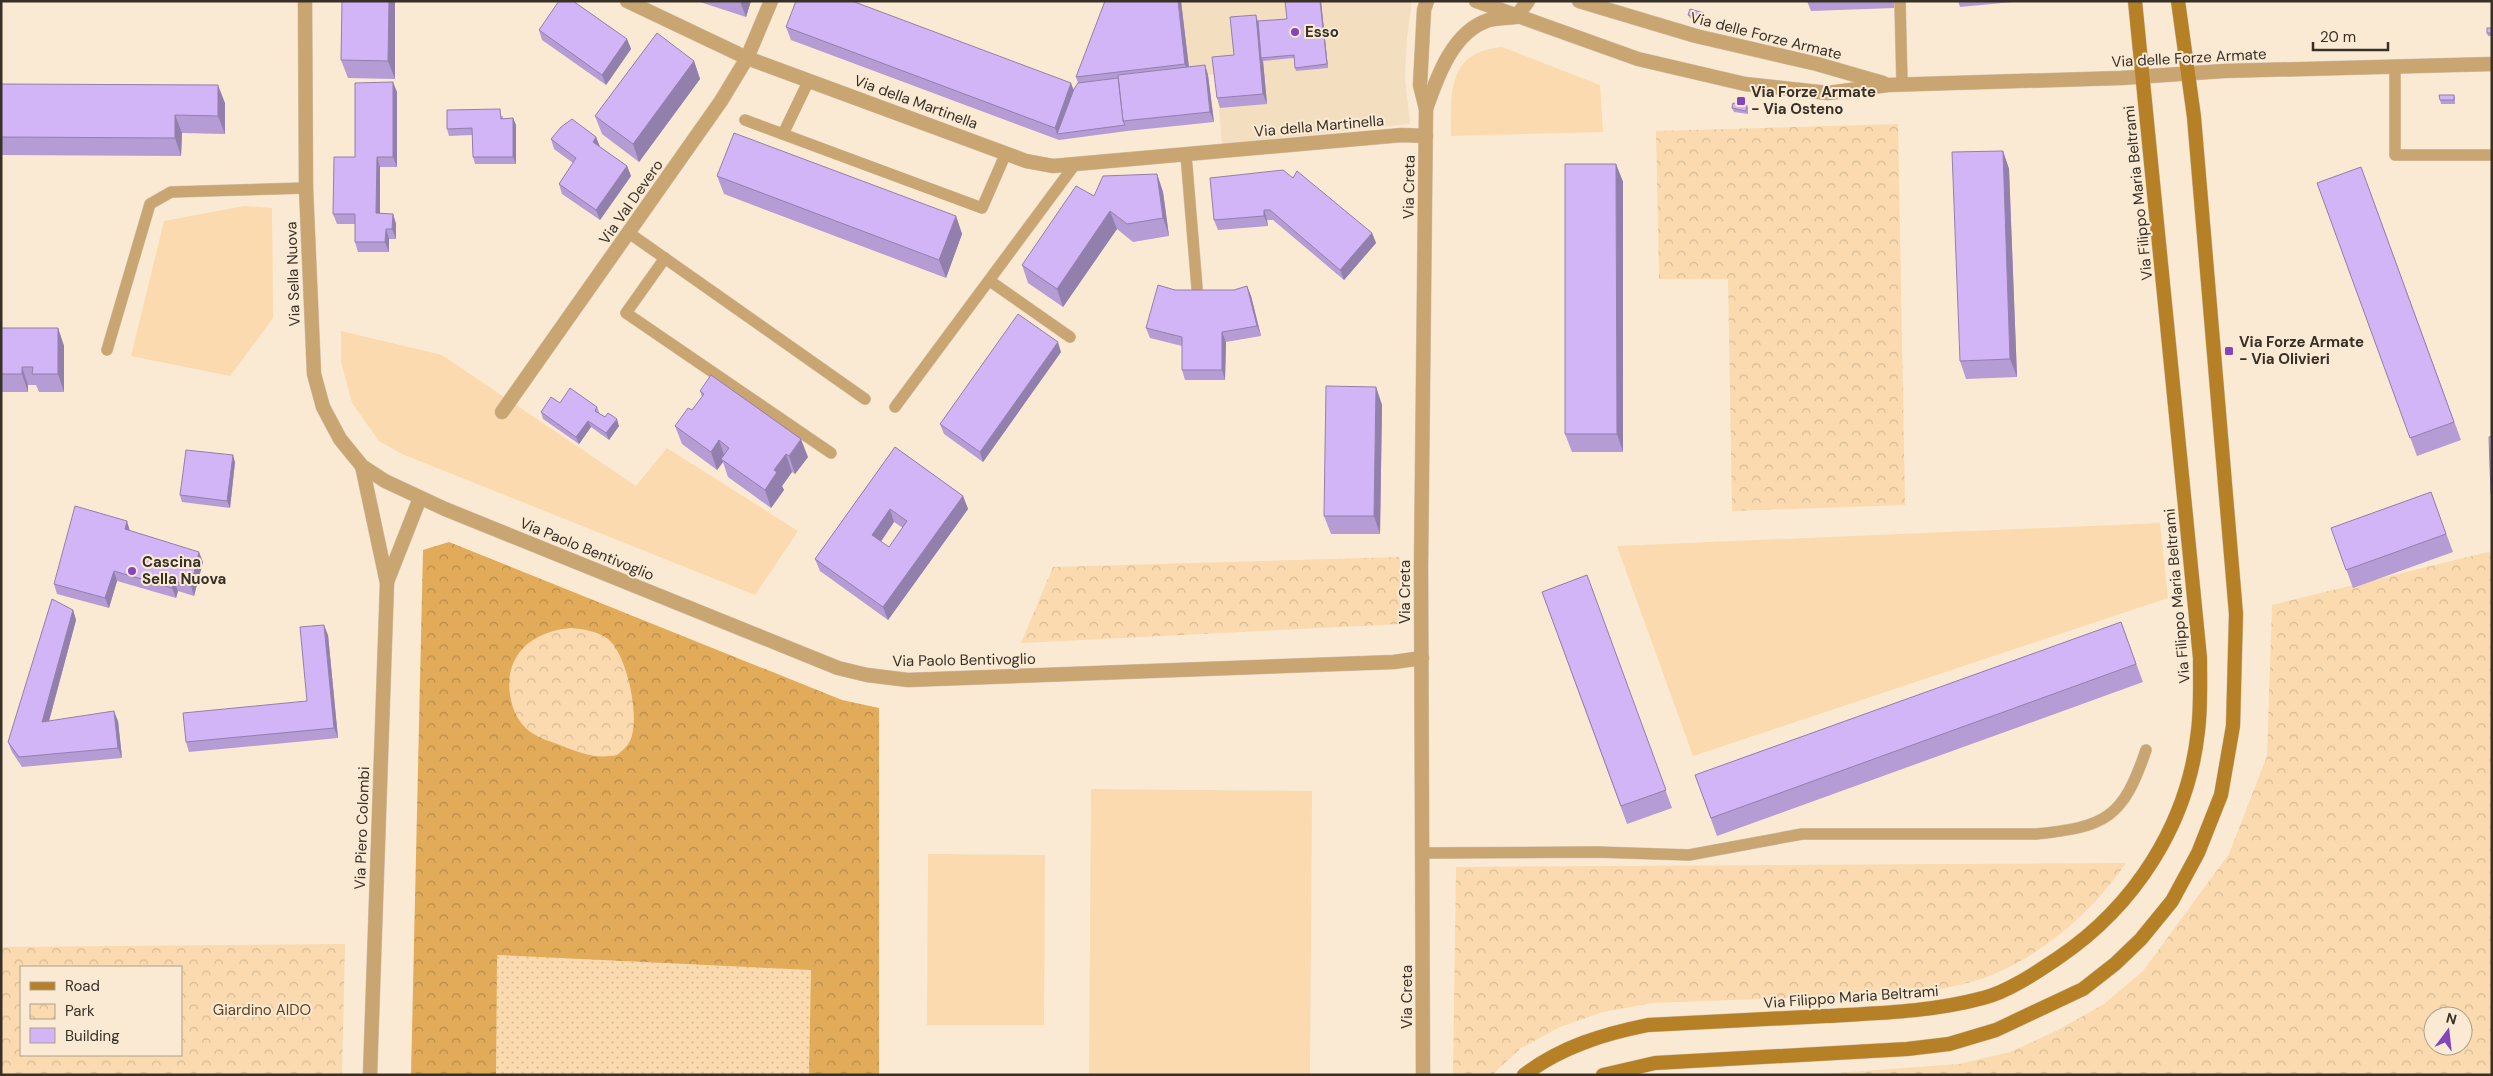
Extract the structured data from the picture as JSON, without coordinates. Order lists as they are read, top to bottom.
{
  "streets": {
    "main road": ["Via Filippo Maria Beltrami"],
    "street": [
      "Via delle Forze Armate",
      "Via della Martinella",
      "Via Creta",
      "Via Val Devero",
      "Via Sella Nuova",
      "Via Paolo Bentivoglio",
      "Via Piero Colombi"
    ]
  },
  "crossings": [
    ["Via delle Forze Armate", "Via Creta"],
    ["Via delle Forze Armate", "Via Filippo Maria Beltrami"],
    ["Via della Martinella", "Via Creta"],
    ["Via della Martinella", "Via Val Devero"],
    ["Via Creta", "Via Paolo Bentivoglio"],
    ["Via Sella Nuova", "Via Paolo Bentivoglio"],
    ["Via Sella Nuova", "Via Piero Colombi"],
    ["Via Paolo Bentivoglio", "Via Piero Colombi"]
  ],
  "parks": ["Giardino AIDO"],
  "places": {
    "other": ["Esso", "Cascina Sella Nuova"],
    "transit": ["Via Forze Armate - Via Osteno", "Via Forze Armate - Via Olivieri"]
  },
  "legend": ["Road", "Park", "Building"],
  "scale_bar": "20 m",
  "north": "top"
}
